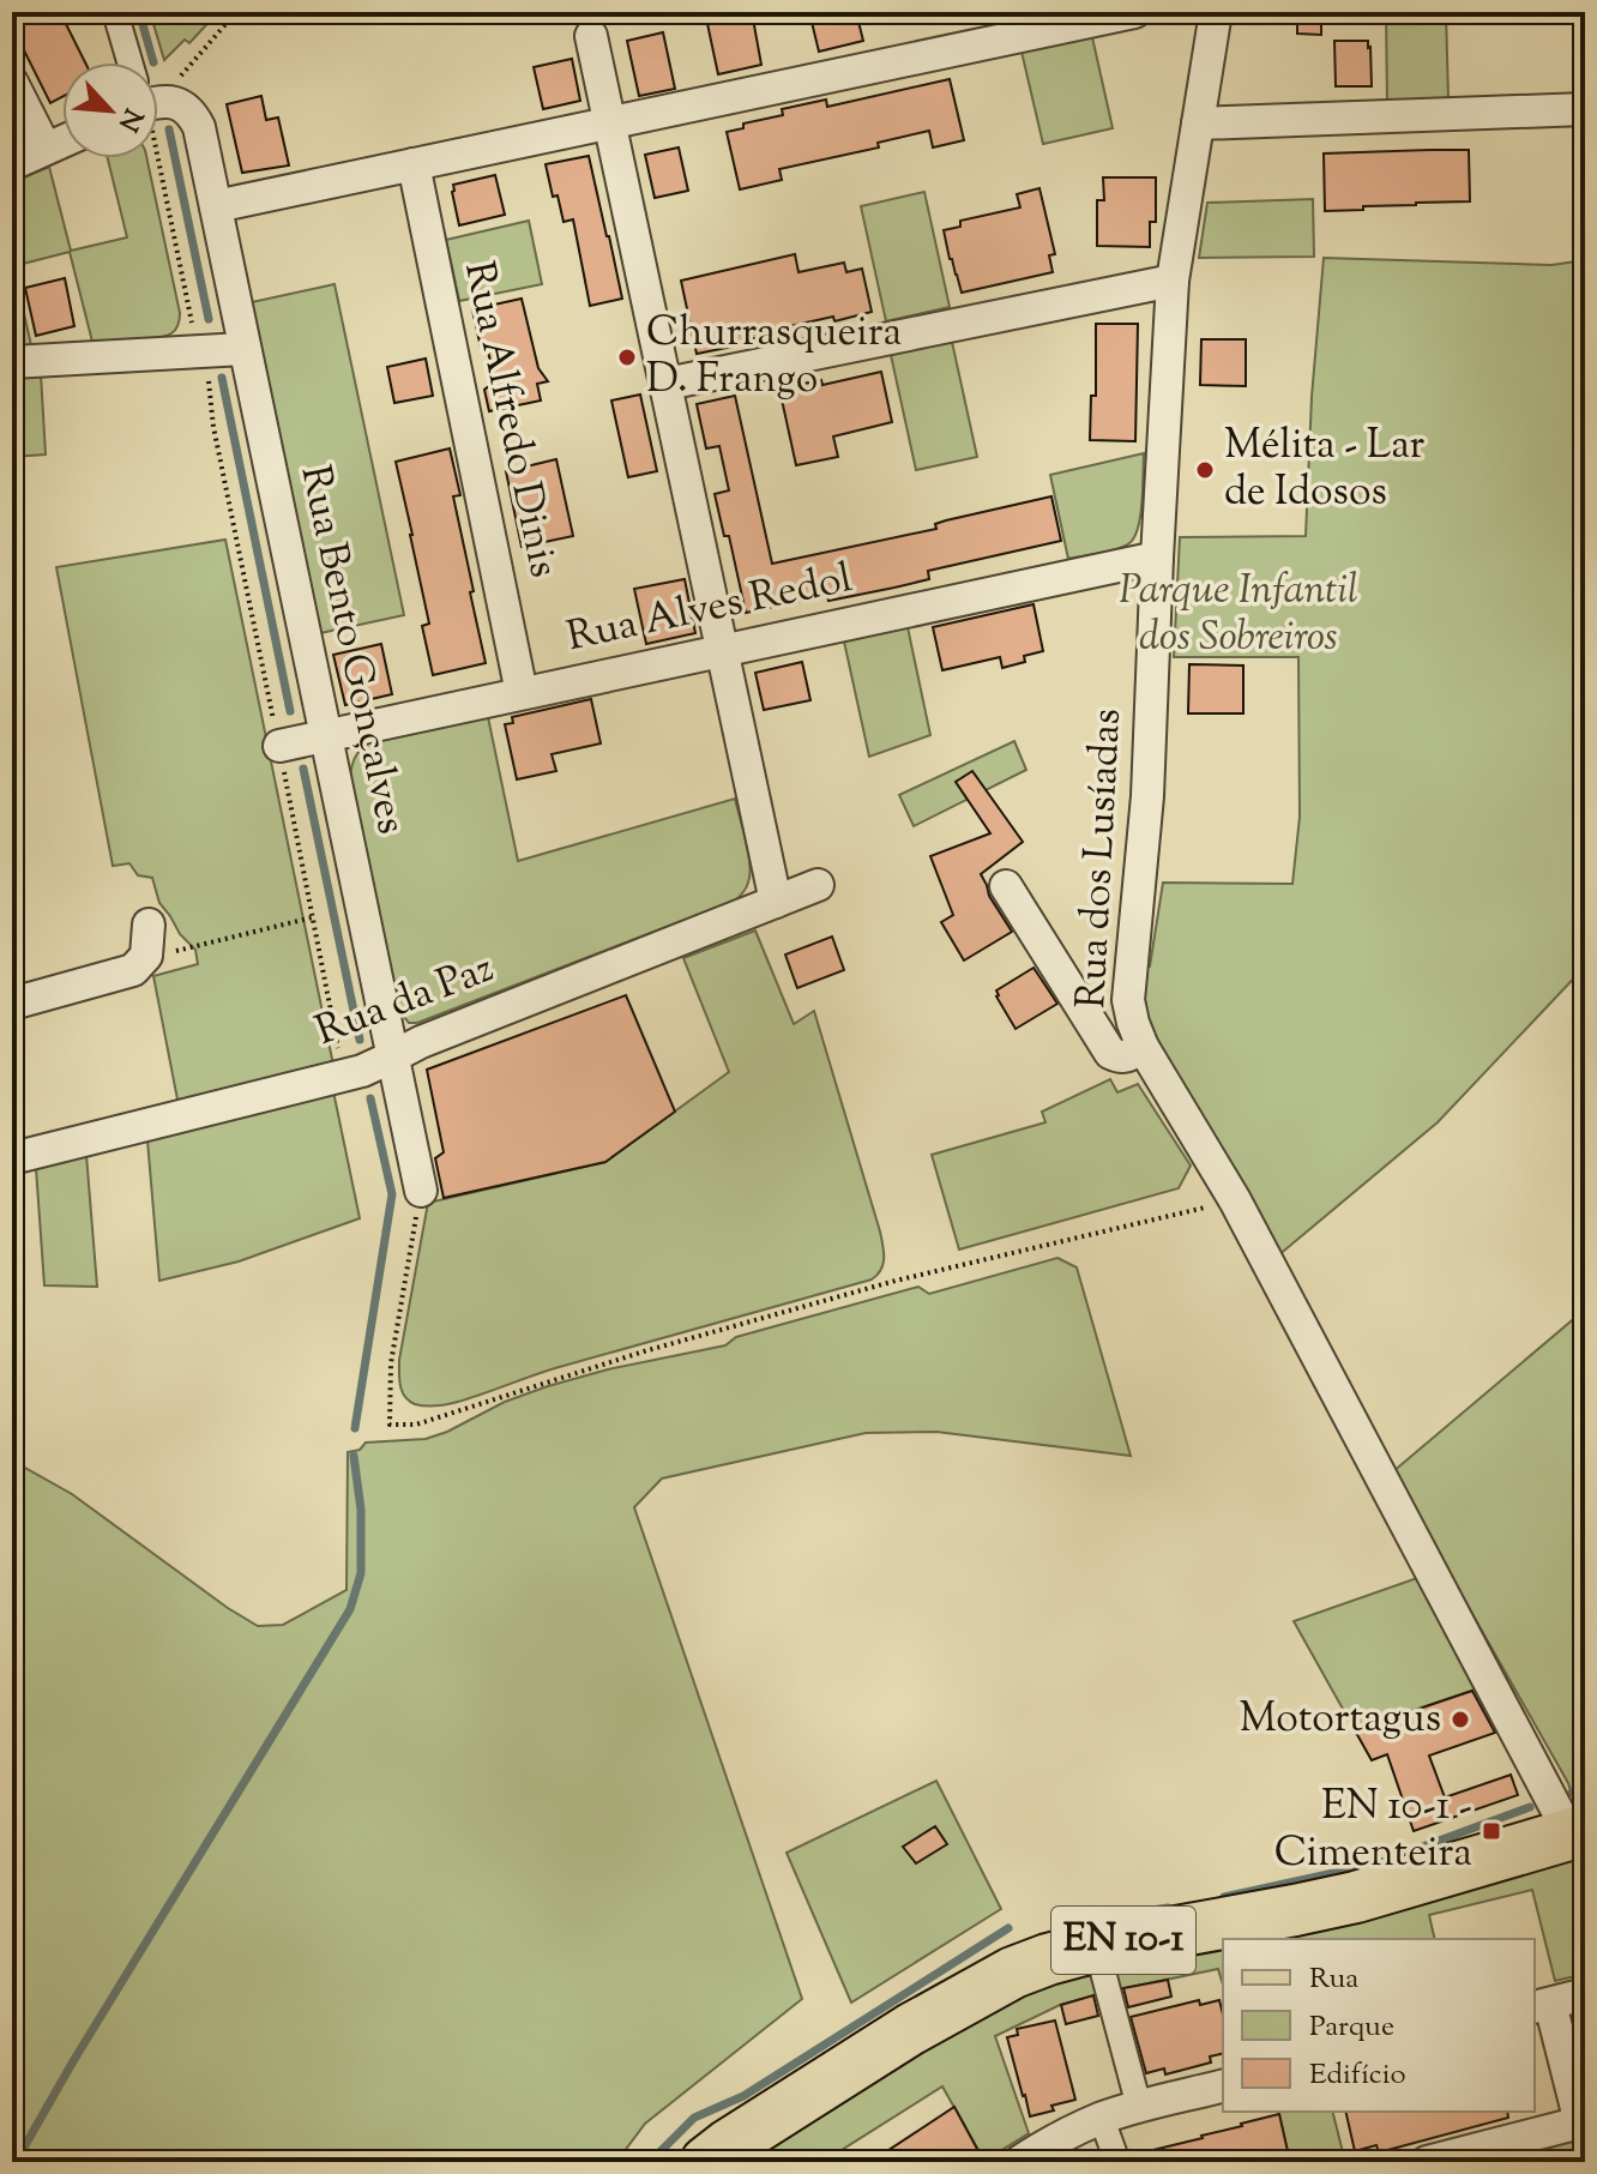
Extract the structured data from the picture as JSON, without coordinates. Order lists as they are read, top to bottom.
{
  "streets": {
    "main road": ["EN 10-1"],
    "street": [
      "Rua Alfredo Dinis",
      "Rua Alves Redol",
      "Rua Bento Gonçalves",
      "Rua dos Lusíadas",
      "Rua da Paz"
    ]
  },
  "crossings": [
    ["Rua Alfredo Dinis", "Rua Alves Redol"],
    ["Rua Alves Redol", "Rua Bento Gonçalves"],
    ["Rua Alves Redol", "Rua dos Lusíadas"],
    ["Rua Bento Gonçalves", "Rua da Paz"],
    ["Rua dos Lusíadas", "EN 10-1"]
  ],
  "parks": ["Parque Infantil dos Sobreiros"],
  "places": {
    "other": ["Churrasqueira D. Frango", "Mélita - Lar de Idosos", "Motortagus"],
    "transit": ["EN 10-1 - Cimenteira"]
  },
  "legend": ["Rua", "Parque", "Edifício"],
  "north": "bottom right"
}
